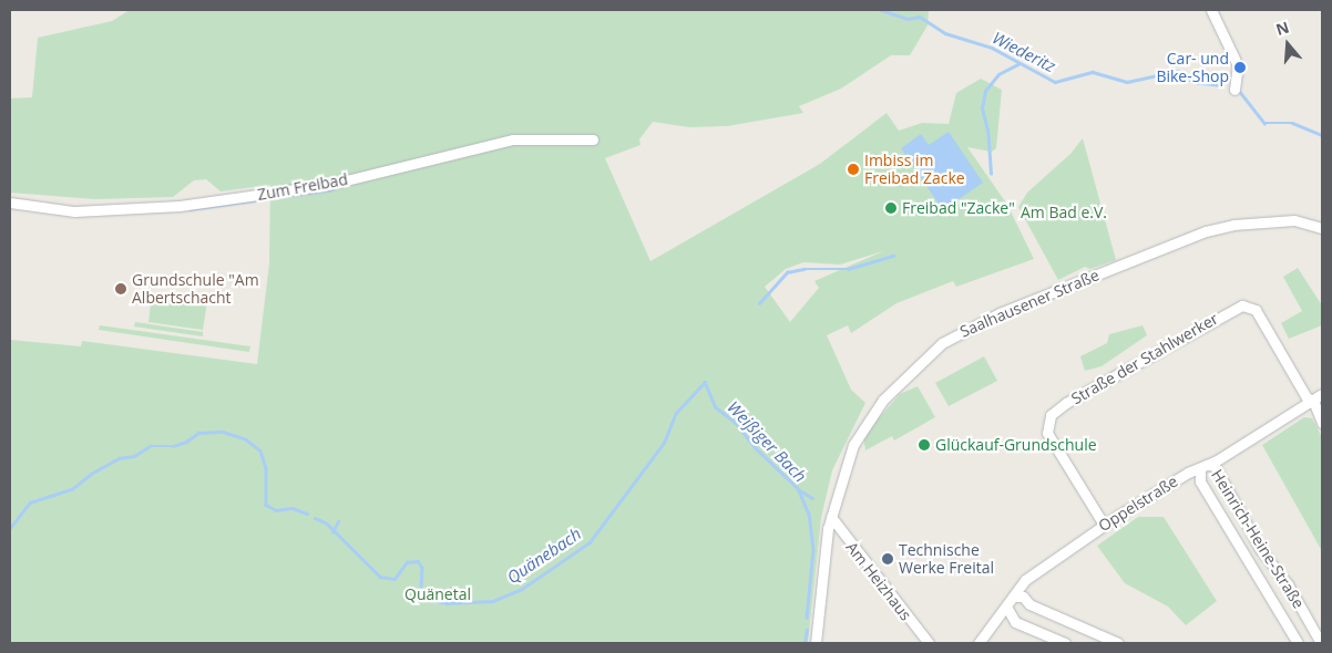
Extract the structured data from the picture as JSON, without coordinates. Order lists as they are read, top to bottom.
{
  "streets": {
    "street": [
      "Zum Freibad",
      "Saalhausener Straße",
      "Straße der Stahlwerker",
      "Oppelstraße",
      "Heinrich-Heine-Straße",
      "Am Heizhaus"
    ]
  },
  "crossings": [
    ["Saalhausener Straße", "Am Heizhaus"],
    ["Straße der Stahlwerker", "Oppelstraße"],
    ["Oppelstraße", "Heinrich-Heine-Straße"]
  ],
  "water": ["Wiederitz", "Weißiger Bach", "Quänebach"],
  "parks": ["Am Bad e.V.", "Quänetal"],
  "places": [
    "Car- und Bike-Shop",
    "Imbiss im Freibad Zacke",
    "Freibad \"Zacke\"",
    "Grundschule \"Am Albertschacht",
    "Glückauf-Grundschule",
    "Technische Werke Freital"
  ],
  "north": "top"
}
